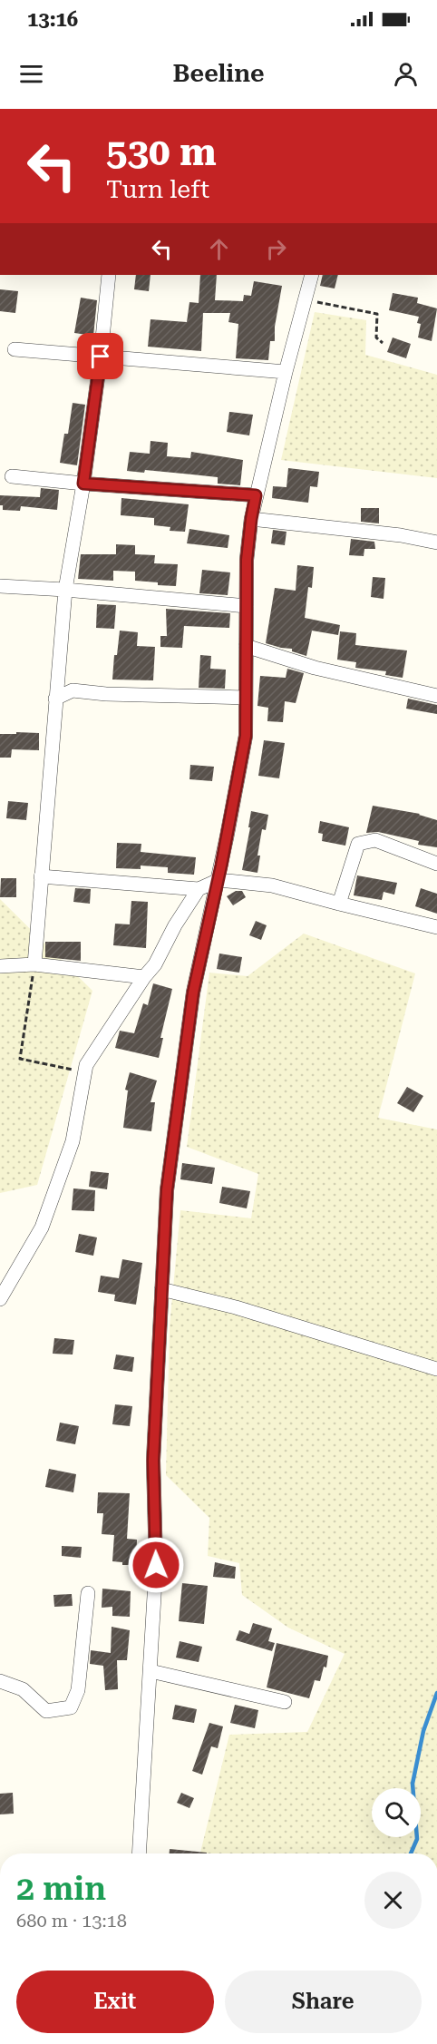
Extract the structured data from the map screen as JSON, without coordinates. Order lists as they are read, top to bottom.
{
  "page": {
    "status": "13:16",
    "header": "Beeline",
    "turn": ["530 m", "Turn left"],
    "heading": ["2 min", "680 m · 13:18"],
    "buttons": ["Exit", "Share"]
  }
}
